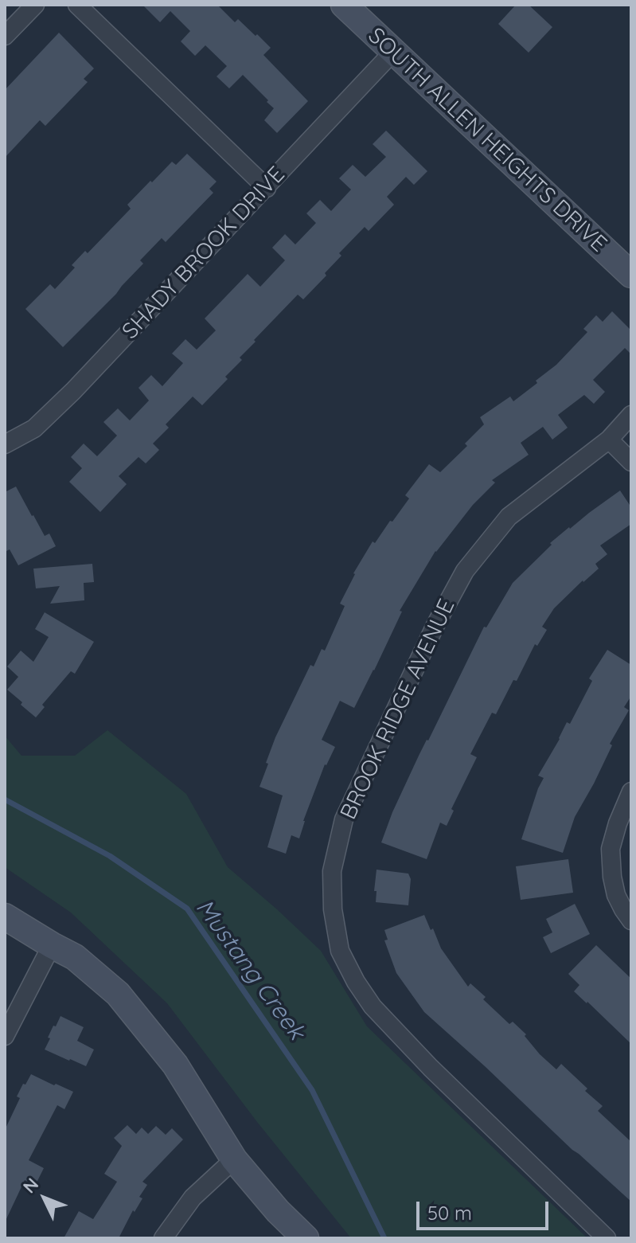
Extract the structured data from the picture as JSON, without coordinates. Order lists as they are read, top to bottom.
{
  "streets": {
    "street": ["SOUTH ALLEN HEIGHTS DRIVE", "SHADY BROOK DRIVE", "BROOK RIDGE AVENUE"]
  },
  "crossings": [
    ["SOUTH ALLEN HEIGHTS DRIVE", "SHADY BROOK DRIVE"]
  ],
  "water": ["Mustang Creek"],
  "scale_bar": "50 m",
  "north": "top left"
}
